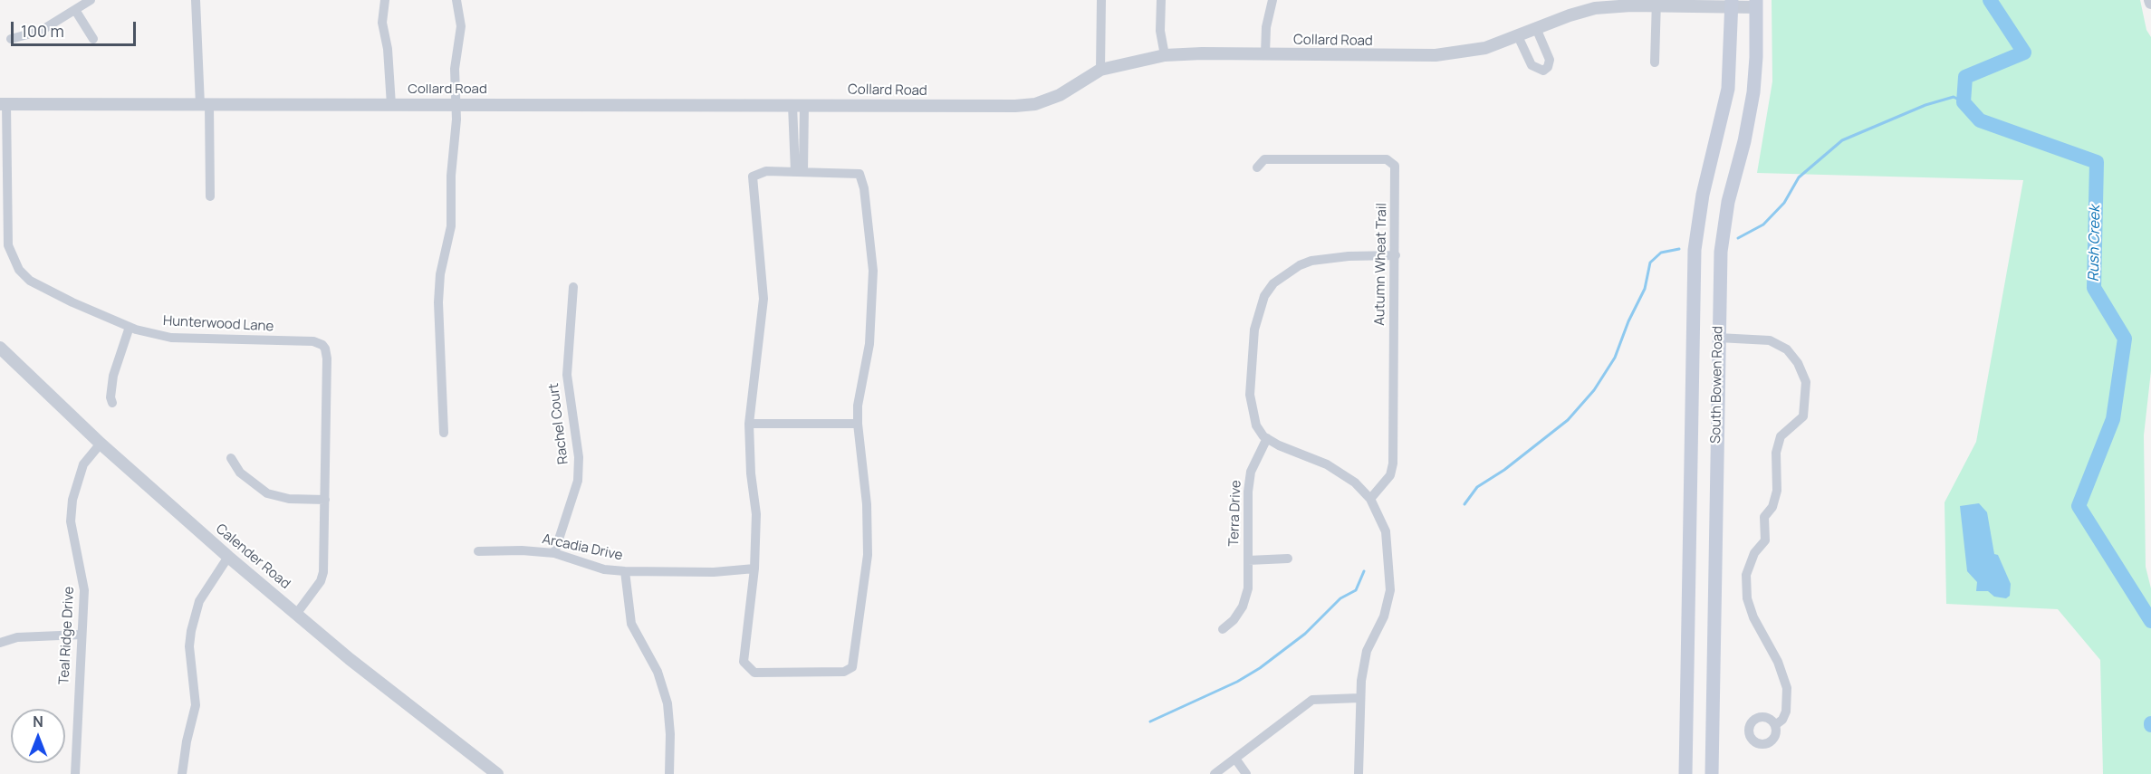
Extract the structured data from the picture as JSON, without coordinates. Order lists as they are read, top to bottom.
{
  "streets": {
    "main road": ["South Bowen Road"],
    "street": [
      "Collard Road",
      "Autumn Wheat Trail",
      "Hunterwood Lane",
      "Rachel Court",
      "Terra Drive",
      "Arcadia Drive",
      "Calender Road",
      "Teal Ridge Drive"
    ]
  },
  "crossings": [
    ["Collard Road", "Hunterwood Lane"],
    ["Collard Road", "South Bowen Road"],
    ["Hunterwood Lane", "Calender Road"],
    ["Rachel Court", "Arcadia Drive"],
    ["Calender Road", "Teal Ridge Drive"]
  ],
  "water": ["Rush Creek"],
  "scale_bar": "100 m",
  "north": "top"
}
